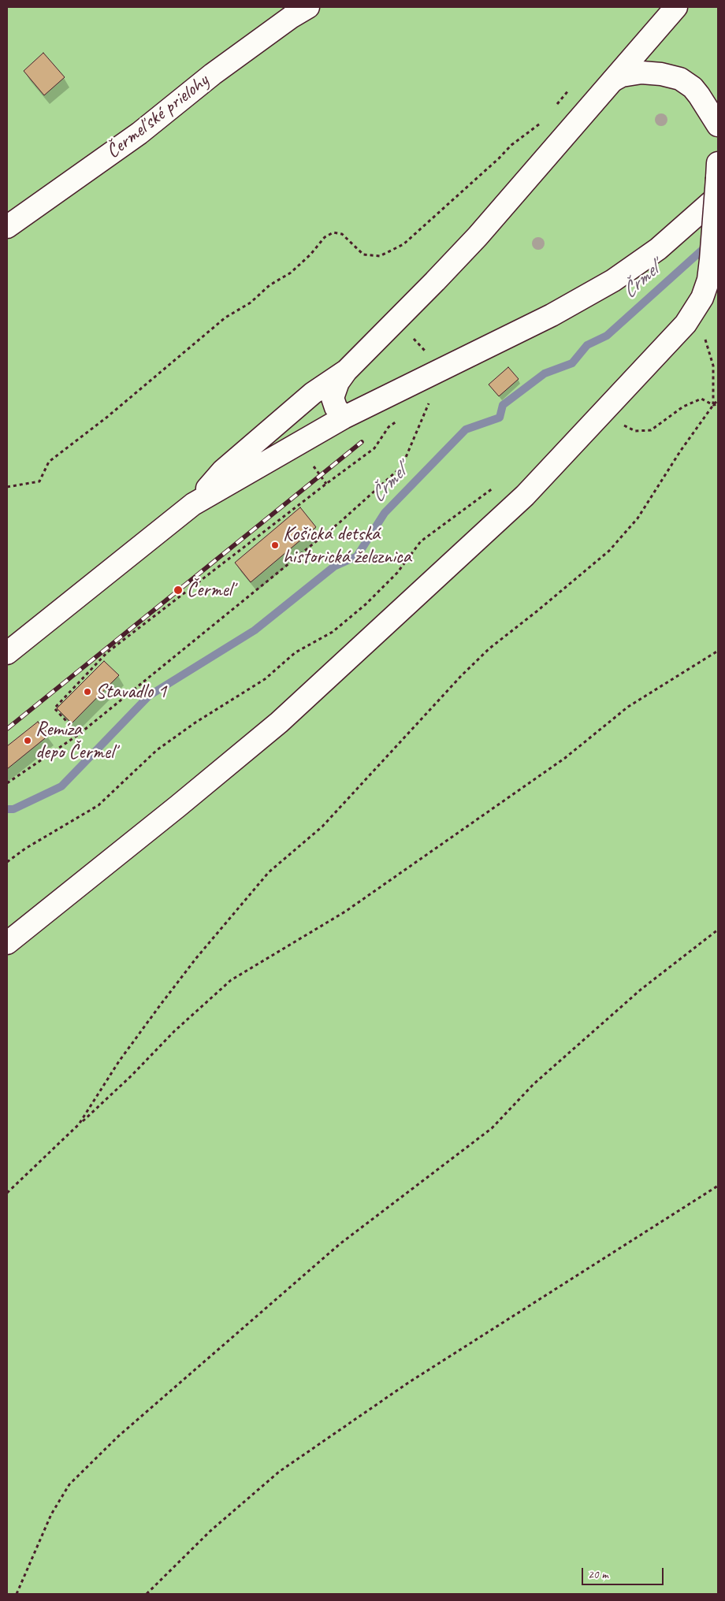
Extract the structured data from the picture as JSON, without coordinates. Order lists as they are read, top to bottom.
{
  "streets": {
    "main road": ["Čermeľské prielohy"]
  },
  "water": ["Črmeľ"],
  "places": [
    "Košická detská historická železnica",
    "Čermeľ",
    "Stavadlo 1",
    "Remíza depo Čermeľ"
  ],
  "scale_bar": "20 m"
}
